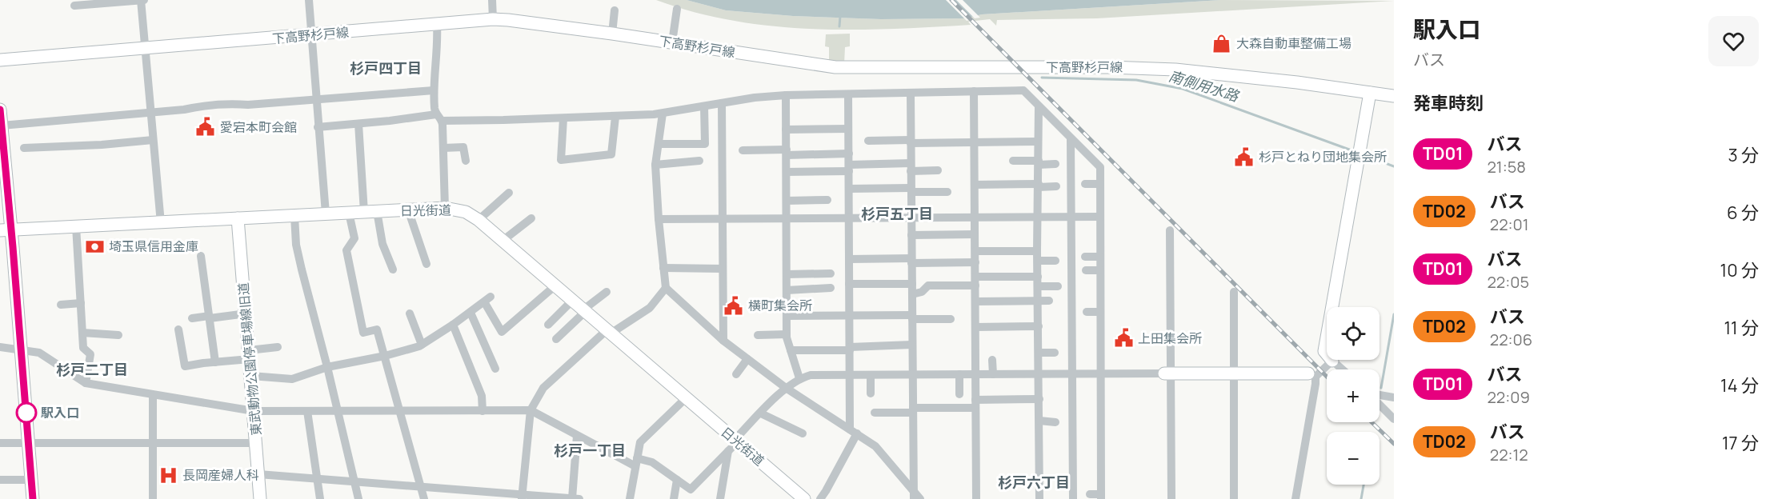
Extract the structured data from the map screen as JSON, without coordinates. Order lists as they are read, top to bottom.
{
  "streets": {
    "main road": ["下高野杉戸線", "日光街道", "東武動物公園停車場線旧道"]
  },
  "crossings": [
    ["日光街道", "東武動物公園停車場線旧道"]
  ],
  "districts": [
    "杉戸四丁目",
    "杉戸五丁目",
    "杉戸二丁目",
    "杉戸一丁目",
    "杉戸六丁目"
  ],
  "water": ["南側用水路"],
  "places": {
    "shop": ["大森自動車整備工場"],
    "public building": [
      "愛宕本町会館",
      "杉戸とねり団地集会所",
      "横町集会所",
      "上田集会所"
    ],
    "bank": ["埼玉県信用金庫"],
    "other": ["駅入口"],
    "hospital": ["長岡産婦人科"]
  },
  "lines": ["bus line TD01"],
  "page": {
    "heading": [
      ["駅入口", "バス"],
      "発車時刻"
    ],
    "list": [
      {
        "mark": "TD01",
        "name": "バス",
        "note": "21:58",
        "value": "3 分"
      },
      {
        "mark": "TD02",
        "name": "バス",
        "note": "22:01",
        "value": "6 分"
      },
      {
        "mark": "TD01",
        "name": "バス",
        "note": "22:05",
        "value": "10 分"
      },
      {
        "mark": "TD02",
        "name": "バス",
        "note": "22:06",
        "value": "11 分"
      },
      {
        "mark": "TD01",
        "name": "バス",
        "note": "22:09",
        "value": "14 分"
      },
      {
        "mark": "TD02",
        "name": "バス",
        "note": "22:12",
        "value": "17 分"
      }
    ],
    "map_buttons": ["+", "−"]
  }
}
